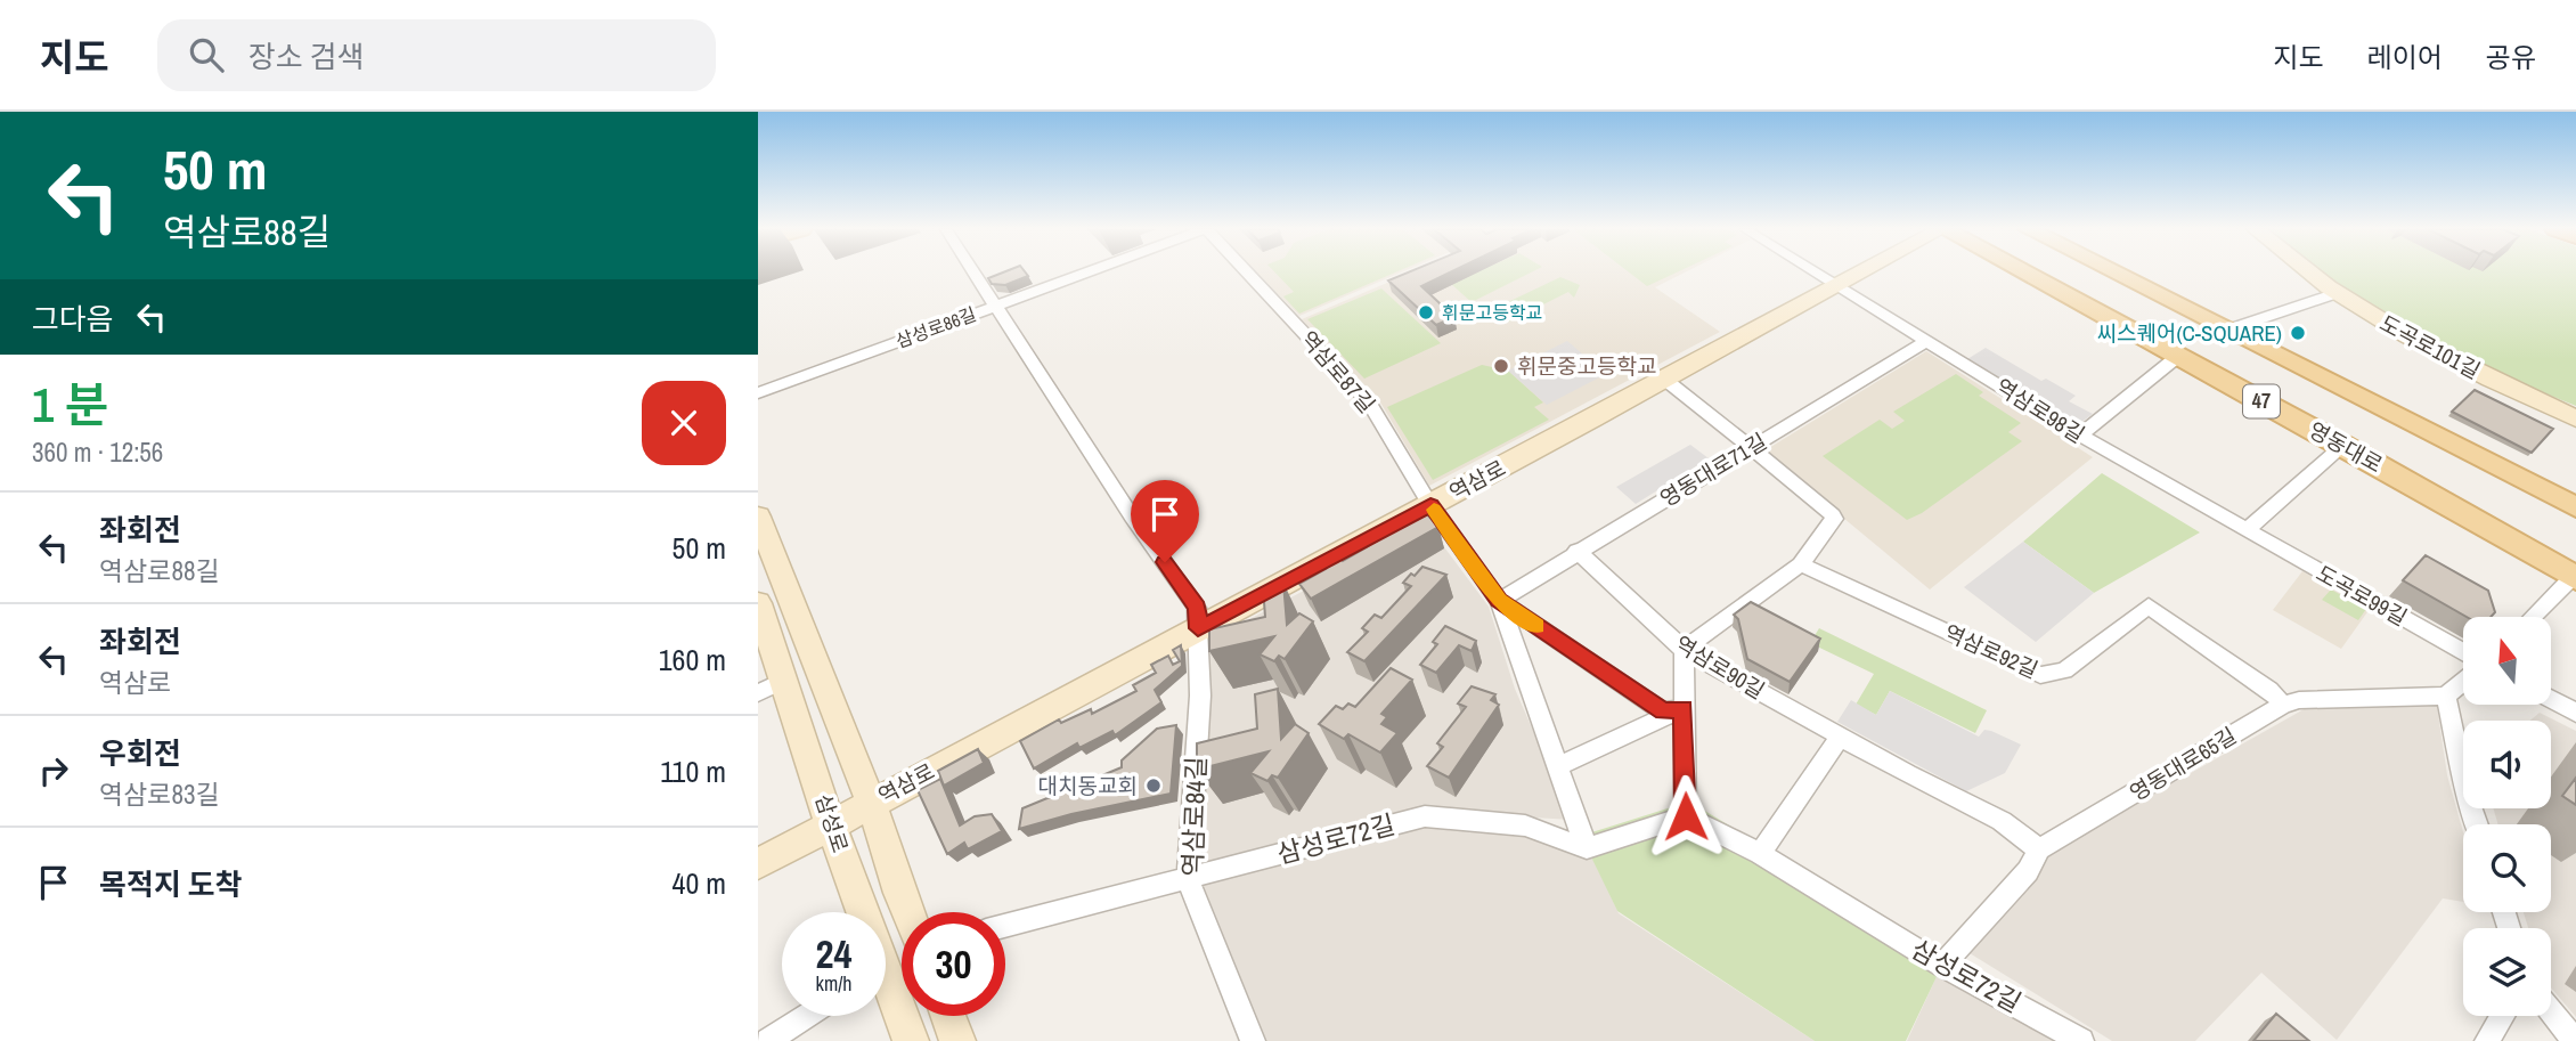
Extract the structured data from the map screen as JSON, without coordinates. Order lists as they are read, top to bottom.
{
  "streets": {
    "main road": [
      "도곡로101길",
      "47",
      "영동대로",
      "역삼로",
      "삼성로"
    ],
    "street": [
      "삼성로86길",
      "역삼로87길",
      "역삼로98길",
      "영동대로71길",
      "도곡로99길",
      "역삼로92길",
      "역삼로90길",
      "영동대로65길",
      "역삼로84길",
      "삼성로72길"
    ]
  },
  "crossings": [
    ["삼성로86길", "역삼로84길"],
    ["역삼로87길", "영동대로71길"],
    ["역삼로87길", "역삼로"],
    ["역삼로98길", "영동대로71길"],
    ["역삼로98길", "역삼로"],
    ["역삼로98길", "도곡로99길"],
    ["영동대로71길", "역삼로90길"],
    ["역삼로", "역삼로84길"],
    ["역삼로", "삼성로"],
    ["역삼로92길", "영동대로65길"],
    ["역삼로90길", "영동대로65길"],
    ["영동대로65길", "삼성로72길"],
    ["역삼로84길", "삼성로72길"]
  ],
  "places": [
    "휘문고등학교",
    "씨스퀘어(C-SQUARE)",
    "휘문중고등학교",
    "대치동교회"
  ],
  "north": "top",
  "page": {
    "header": "지도",
    "search": "장소 검색",
    "nav": ["지도", "레이어", "공유"],
    "turn": ["50 m", "역삼로88길"],
    "then": "그다음",
    "heading": ["1 분", "360 m · 12:56"],
    "list": [
      {
        "name": "좌회전",
        "note": "역삼로88길",
        "value": "50 m"
      },
      {
        "name": "좌회전",
        "note": "역삼로",
        "value": "160 m"
      },
      {
        "name": "우회전",
        "note": "역삼로83길",
        "value": "110 m"
      },
      {
        "name": "목적지 도착",
        "value": "40 m"
      }
    ],
    "speed": "24 km/h",
    "limit": "30"
  }
}
